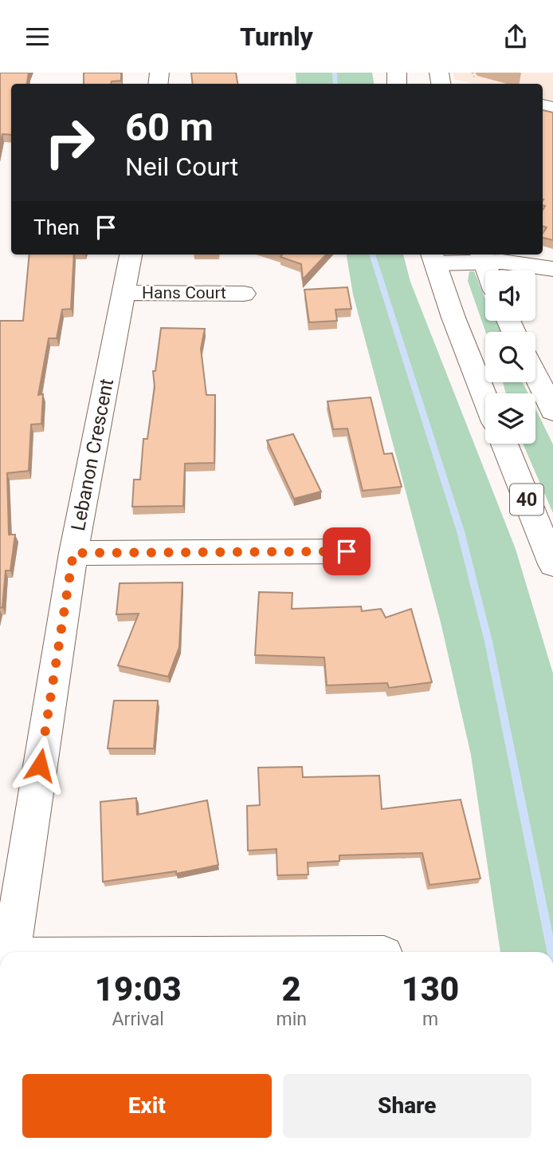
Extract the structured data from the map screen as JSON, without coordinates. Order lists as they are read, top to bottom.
{
  "streets": {
    "main road": ["Hans Court", "Lebanon Crescent", "40"]
  },
  "crossings": [
    ["Hans Court", "Lebanon Crescent"]
  ],
  "page": {
    "header": "Turnly",
    "turn": ["60 m", "Neil Court"],
    "then": "Then",
    "eta": [
      "19:03",
      "Arrival",
      "2",
      "min",
      "130",
      "m"
    ],
    "buttons": ["Exit", "Share"]
  }
}
